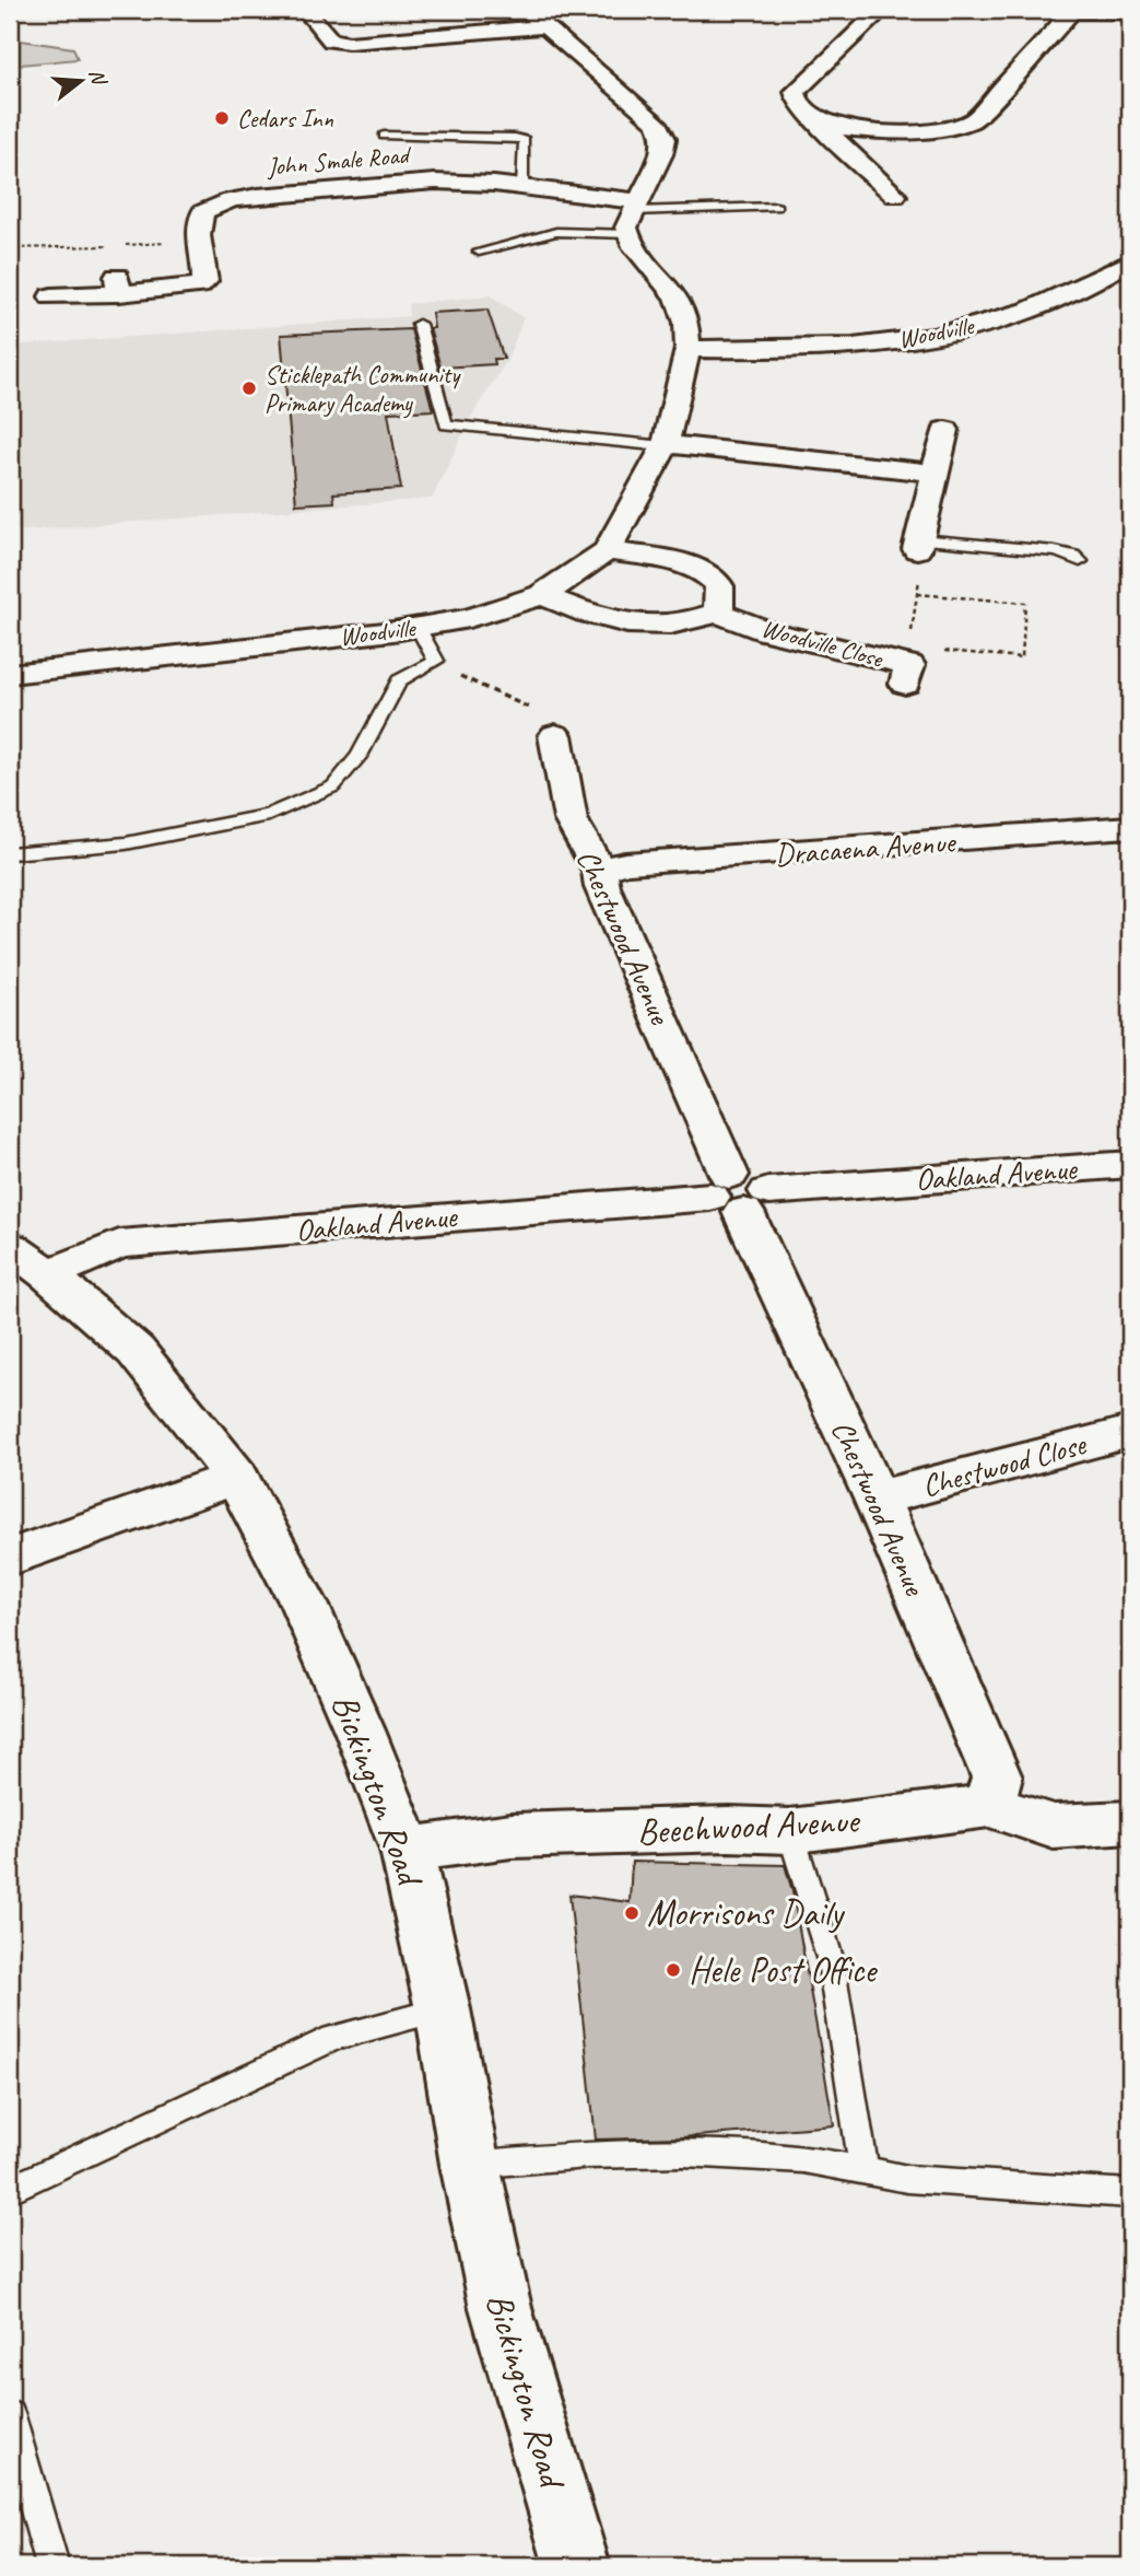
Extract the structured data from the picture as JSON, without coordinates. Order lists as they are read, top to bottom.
{
  "streets": {
    "street": [
      "John Smale Road",
      "Woodville",
      "Woodville Close",
      "Dracaena Avenue",
      "Chestwood Avenue",
      "Oakland Avenue",
      "Chestwood Close",
      "Bickington Road",
      "Beechwood Avenue"
    ]
  },
  "crossings": [
    ["Dracaena Avenue", "Chestwood Avenue"],
    ["Chestwood Avenue", "Oakland Avenue"],
    ["Chestwood Avenue", "Chestwood Close"],
    ["Chestwood Avenue", "Beechwood Avenue"],
    ["Oakland Avenue", "Bickington Road"],
    ["Bickington Road", "Beechwood Avenue"]
  ],
  "places": [
    "Cedars Inn",
    "Sticklepath Community Primary Academy",
    "Morrisons Daily",
    "Hele Post Office"
  ],
  "north": "right"
}
